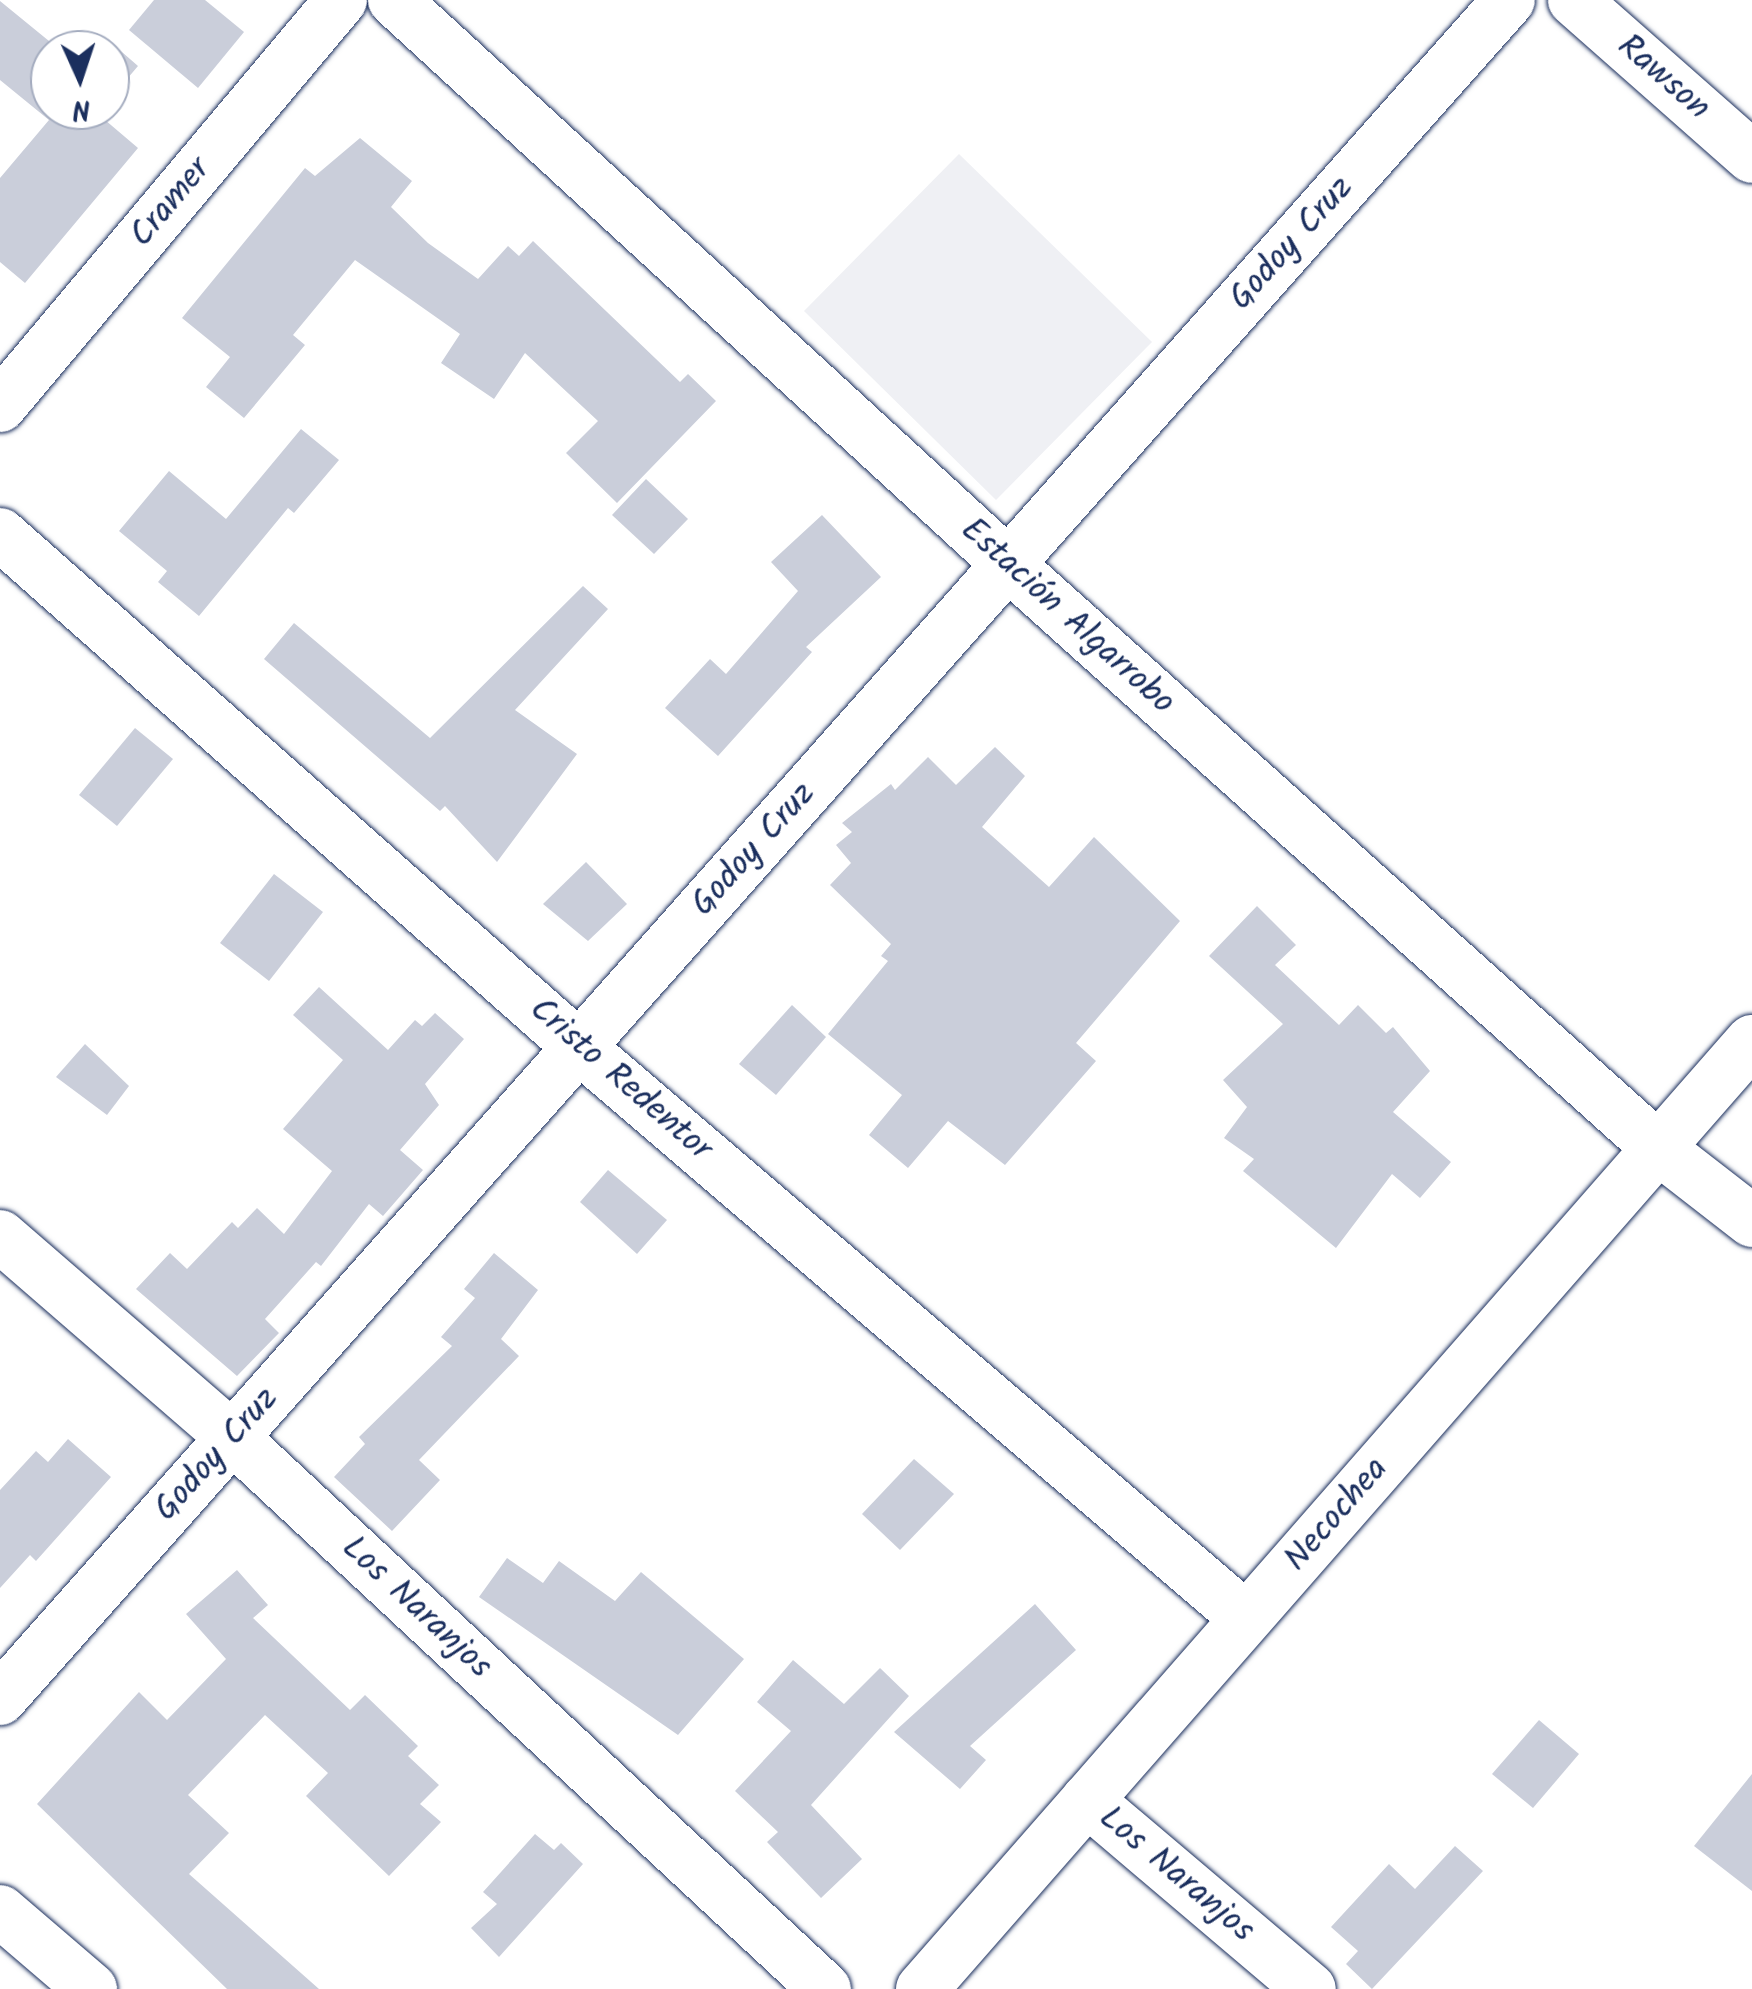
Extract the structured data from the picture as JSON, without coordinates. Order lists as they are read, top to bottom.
{
  "streets": {
    "street": [
      "Rawson",
      "Cramer",
      "Godoy Cruz",
      "Estación Algarrobo",
      "Cristo Redentor",
      "Necochea",
      "Los Naranjos"
    ]
  },
  "crossings": [
    ["Godoy Cruz", "Estación Algarrobo"],
    ["Godoy Cruz", "Cristo Redentor"],
    ["Godoy Cruz", "Los Naranjos"],
    ["Estación Algarrobo", "Necochea"],
    ["Cristo Redentor", "Necochea"],
    ["Necochea", "Los Naranjos"]
  ],
  "north": "bottom"
}
